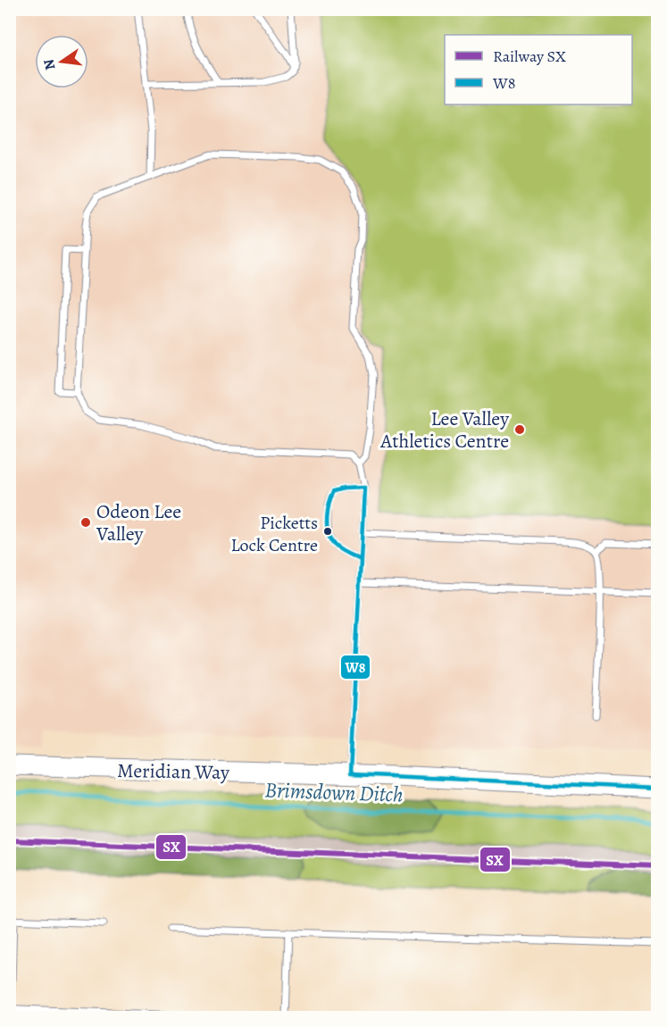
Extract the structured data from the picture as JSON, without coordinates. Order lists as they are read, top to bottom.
{
  "streets": {
    "main road": ["Meridian Way"]
  },
  "water": ["Brimsdown Ditch"],
  "places": ["Lee Valley Athletics Centre", "Odeon Lee Valley", "Picketts Lock Centre"],
  "lines": ["transit line W8", "rail line SX"],
  "legend": ["Railway SX", "W8"],
  "north": "left"
}
